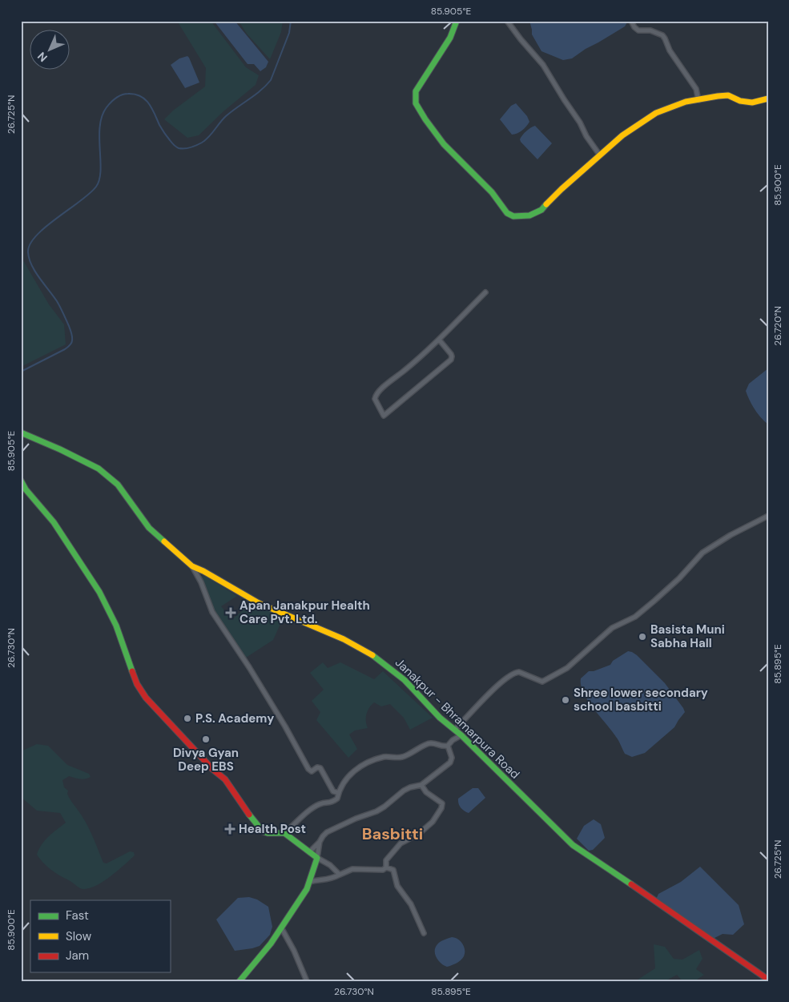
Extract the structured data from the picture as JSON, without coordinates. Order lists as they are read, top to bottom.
{
  "streets": {
    "street": ["Janakpur - Bhramarpura Road"]
  },
  "districts": ["Basbitti"],
  "places": {
    "health": ["Apan Janakpur Health Care Pvt. Ltd.", "Health Post"],
    "other": [
      "Basista Muni Sabha Hall",
      "Shree lower secondary school basbitti",
      "P.S. Academy",
      "Divya Gyan Deep EBS"
    ]
  },
  "legend": ["Fast", "Slow", "Jam"],
  "north": "bottom left",
  "coordinates": [
    "85.905°E",
    "26.725°N",
    "85.900°E",
    "26.720°N",
    "26.730°N",
    "85.895°E"
  ]
}
